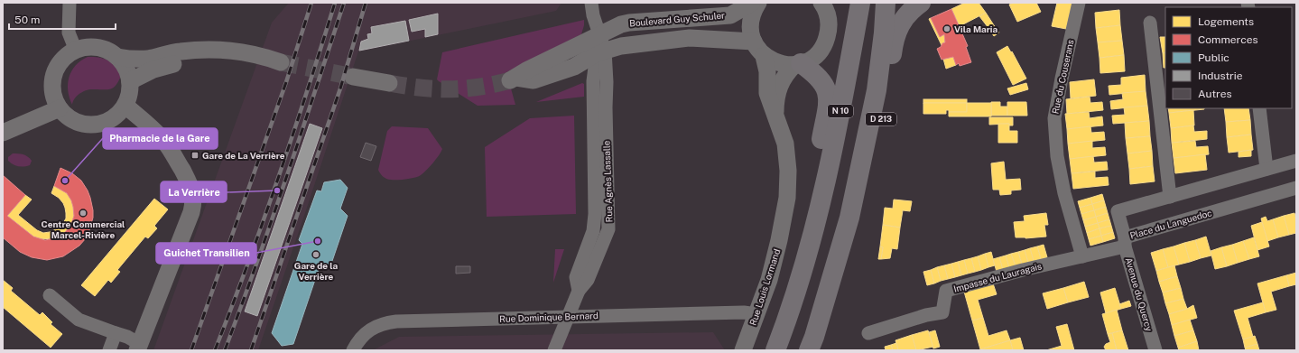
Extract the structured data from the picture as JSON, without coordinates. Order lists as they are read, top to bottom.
{
  "streets": {
    "main road": ["N 10", "D 213"],
    "street": [
      "Boulevard Guy Schuler",
      "Rue du Couserans",
      "Rue Agnès Lassalle",
      "Place du Languedoc",
      "Impasse du Lauragais",
      "Rue Louis Lormand",
      "Avenue du Quercy",
      "Rue Dominique Bernard"
    ]
  },
  "crossings": [
    ["Boulevard Guy Schuler", "Rue Agnès Lassalle"],
    ["Rue du Couserans", "Impasse du Lauragais"],
    ["Rue Agnès Lassalle", "Rue Dominique Bernard"],
    ["Place du Languedoc", "Impasse du Lauragais"],
    ["Place du Languedoc", "Avenue du Quercy"],
    ["Impasse du Lauragais", "Avenue du Quercy"],
    ["Rue Louis Lormand", "Rue Dominique Bernard"]
  ],
  "places": {
    "other": [
      "Vila Maria",
      "Pharmacie de la Gare",
      "La Verrière",
      "Centre Commercial Marcel-Rivière",
      "Guichet Transilien",
      "Gare de la Verrière"
    ],
    "transit": ["Gare de La Verrière"]
  },
  "legend": [
    "Logements",
    "Commerces",
    "Public",
    "Industrie",
    "Autres"
  ],
  "scale_bar": "50 m"
}
